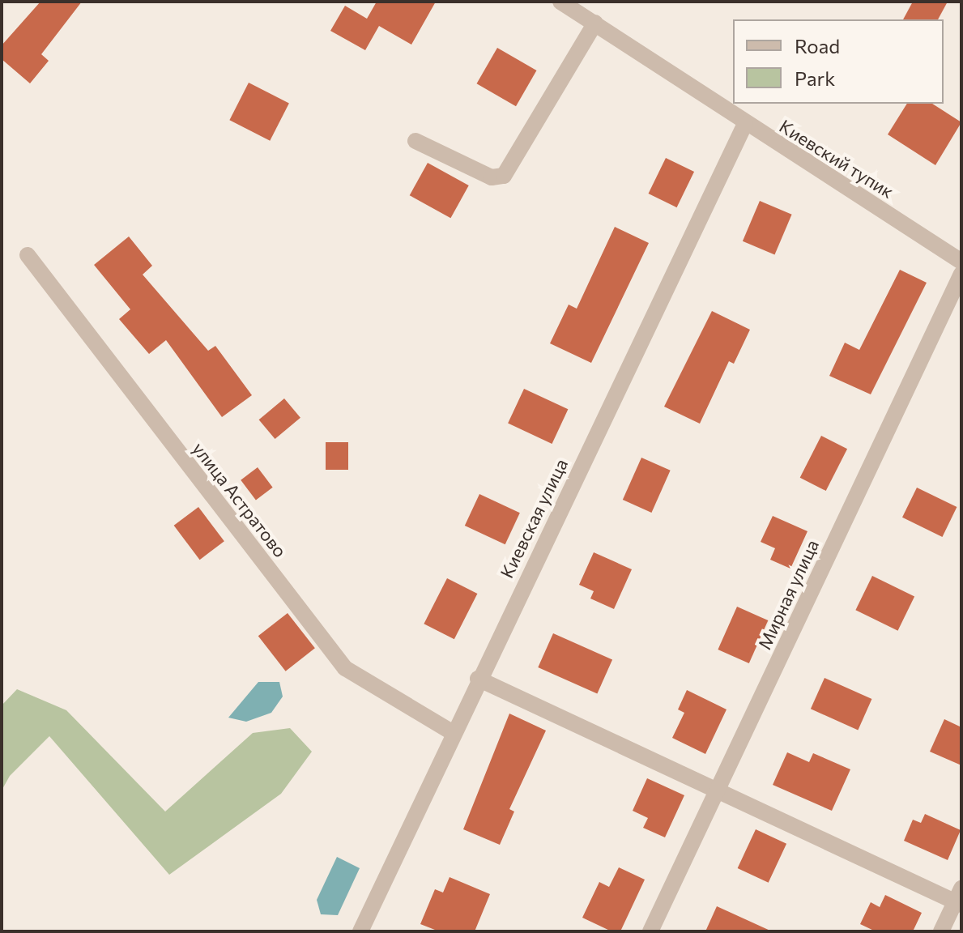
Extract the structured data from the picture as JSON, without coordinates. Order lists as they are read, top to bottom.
{
  "streets": {
    "street": [
      "Киевский тупик",
      "улица Астратово",
      "Киевская улица",
      "Мирная улица"
    ]
  },
  "crossings": [
    ["Киевский тупик", "Киевская улица"],
    ["улица Астратово", "Киевская улица"]
  ],
  "legend": ["Road", "Park"]
}
